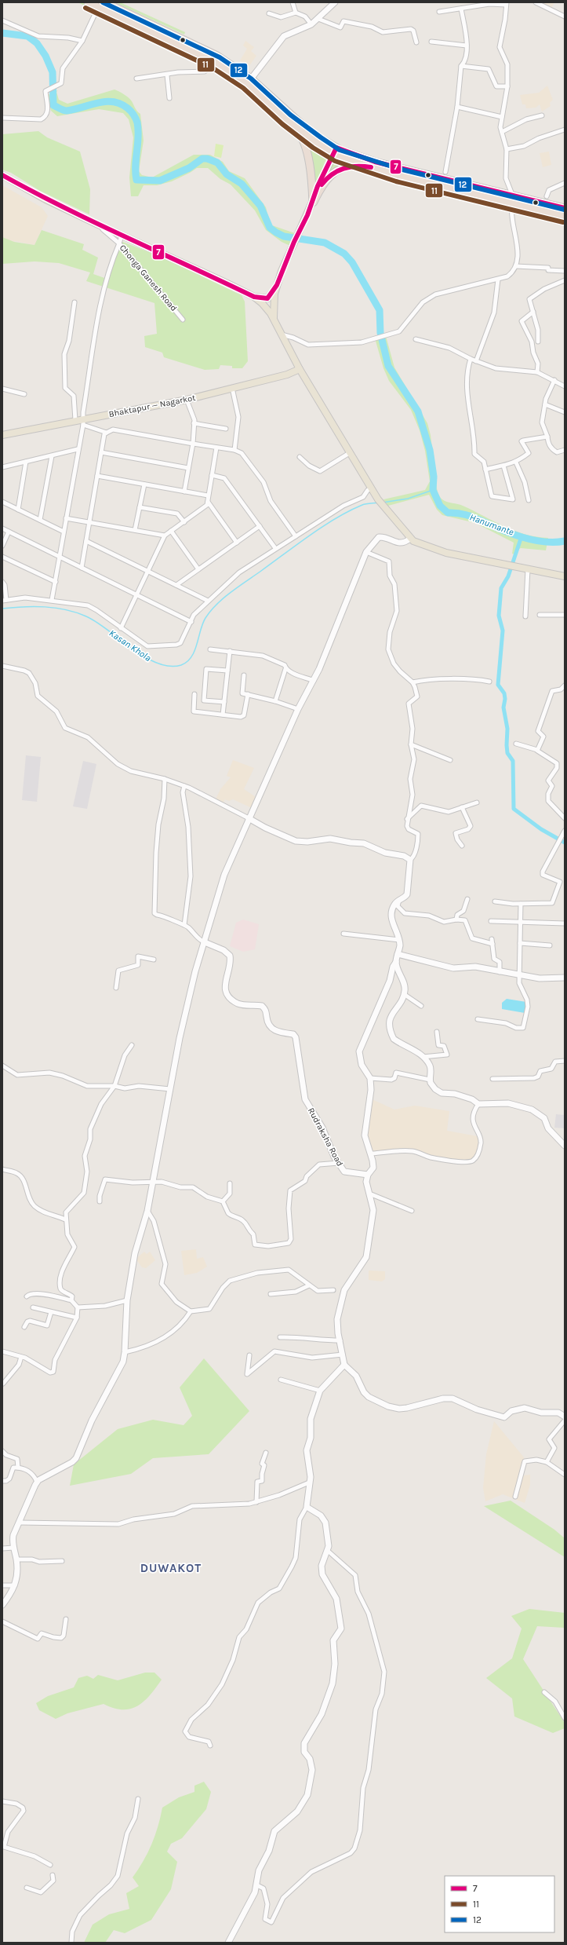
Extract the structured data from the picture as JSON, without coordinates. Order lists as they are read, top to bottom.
{
  "streets": {
    "main road": ["Bhaktapur — Nagarkot"],
    "street": ["Chonga Ganesh Road", "Rudraksha Road"]
  },
  "districts": ["DUWAKOT"],
  "water": ["Hanumante", "Kasan Khola"],
  "lines": ["transit line 12", "transit line 11", "transit line 7"],
  "legend": ["7", "11", "12"]
}
